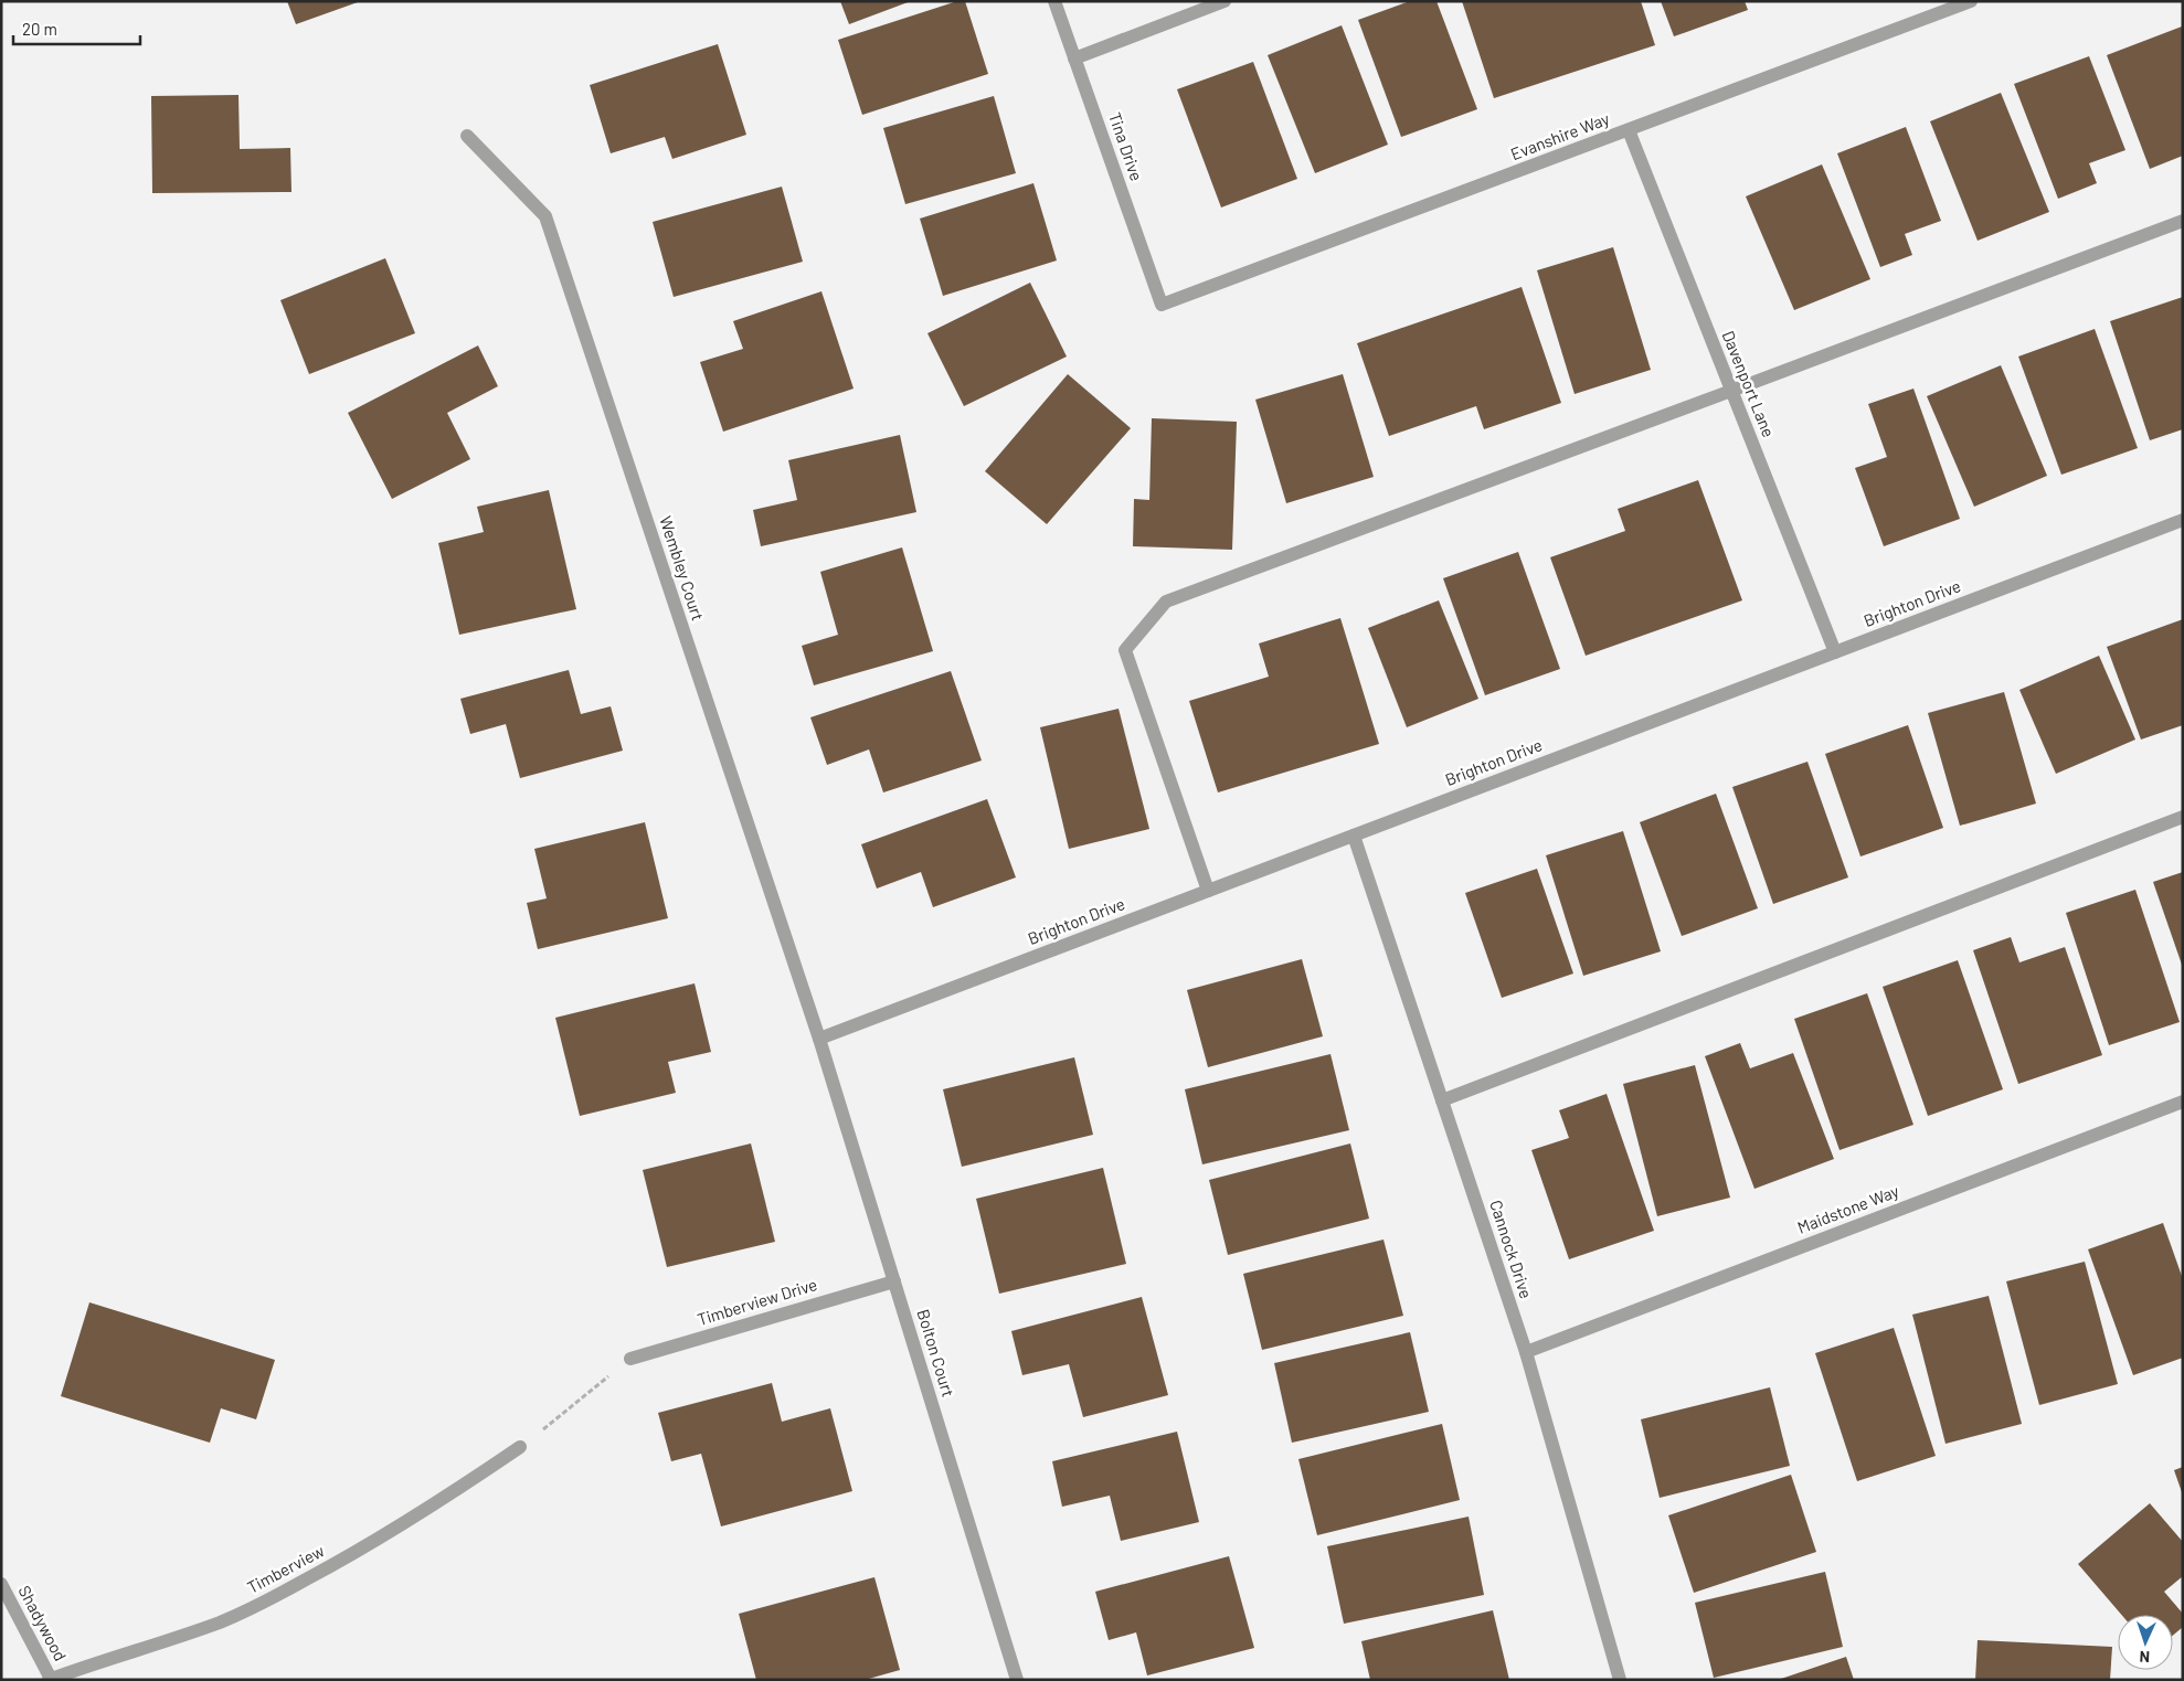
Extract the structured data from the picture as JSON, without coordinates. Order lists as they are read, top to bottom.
{
  "streets": {
    "street": [
      "Evanshire Way",
      "Tina Drive",
      "Davenport Lane",
      "Wembley Court",
      "Brighton Drive",
      "Maidstone Way",
      "Cannock Drive",
      "Timberview Drive",
      "Bolton Court",
      "Timberview",
      "Shadywood"
    ]
  },
  "crossings": [
    ["Evanshire Way", "Tina Drive"],
    ["Evanshire Way", "Davenport Lane"],
    ["Davenport Lane", "Brighton Drive"],
    ["Wembley Court", "Brighton Drive"],
    ["Wembley Court", "Bolton Court"],
    ["Brighton Drive", "Cannock Drive"],
    ["Brighton Drive", "Bolton Court"],
    ["Maidstone Way", "Cannock Drive"],
    ["Timberview Drive", "Bolton Court"],
    ["Timberview", "Shadywood"]
  ],
  "scale_bar": "20 m",
  "north": "bottom"
}
